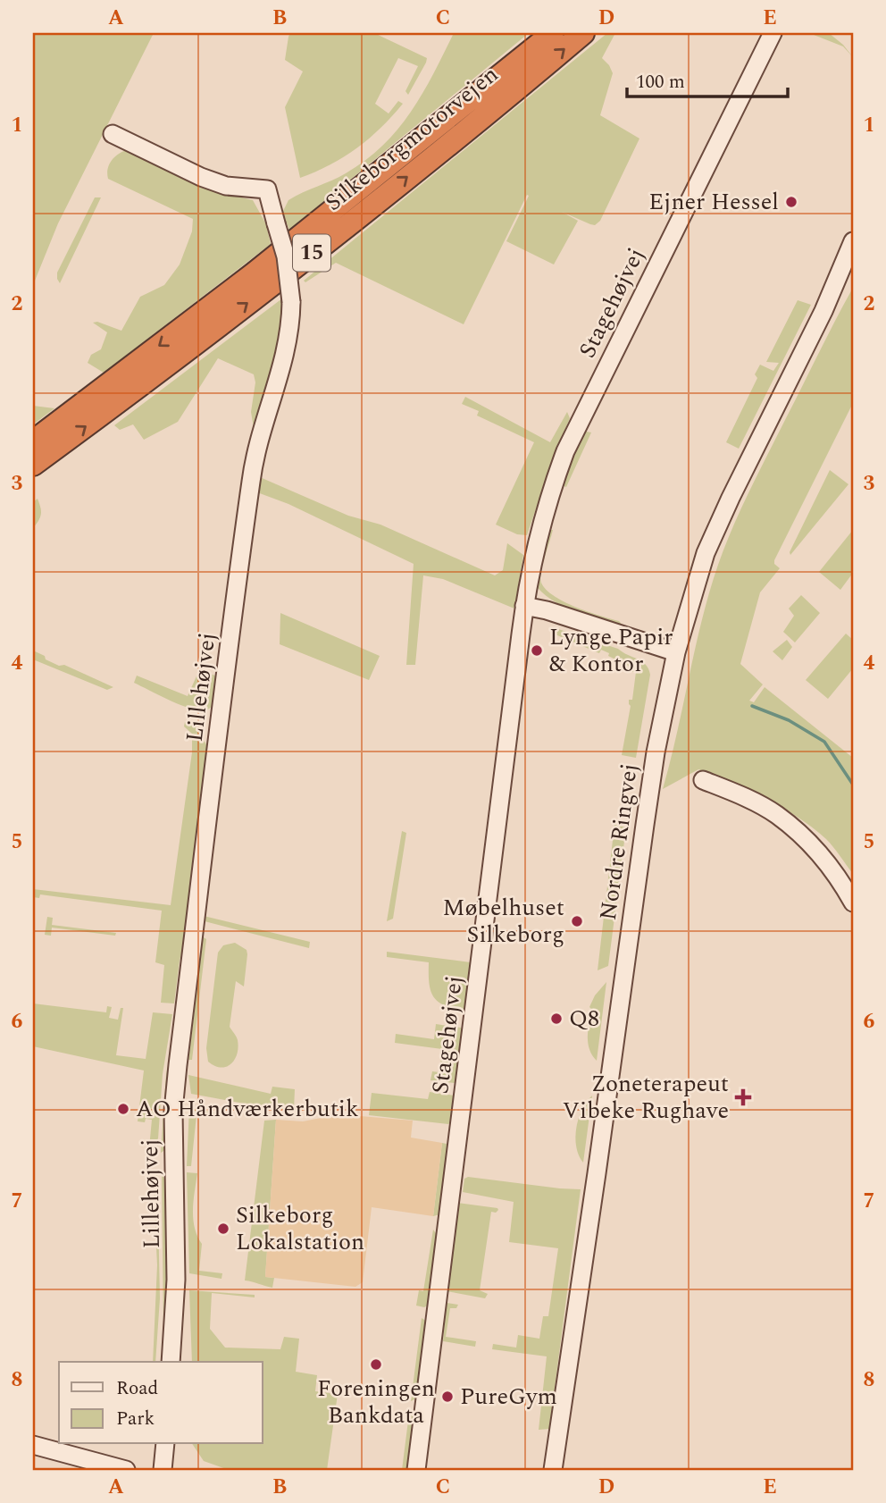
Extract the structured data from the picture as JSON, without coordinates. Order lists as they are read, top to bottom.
{
  "streets": {
    "highway": ["Silkeborgmotorvejen", "15"],
    "street": ["Stagehøjvej", "Lillehøjvej", "Nordre Ringvej"]
  },
  "places": {
    "other": [
      "Ejner Hessel",
      "Lynge Papir & Kontor",
      "Møbelhuset Silkeborg",
      "Q8",
      "AO Håndværkerbutik",
      "Silkeborg Lokalstation",
      "Foreningen Bankdata",
      "PureGym"
    ],
    "health": ["Zoneterapeut Vibeke Rughave"]
  },
  "legend": ["Road", "Park"],
  "scale_bar": "100 m",
  "grid": {
    "columns": [
      "A",
      "B",
      "C",
      "D",
      "E"
    ],
    "rows": [
      "1",
      "2",
      "3",
      "4",
      "5",
      "6",
      "7",
      "8"
    ]
  }
}
